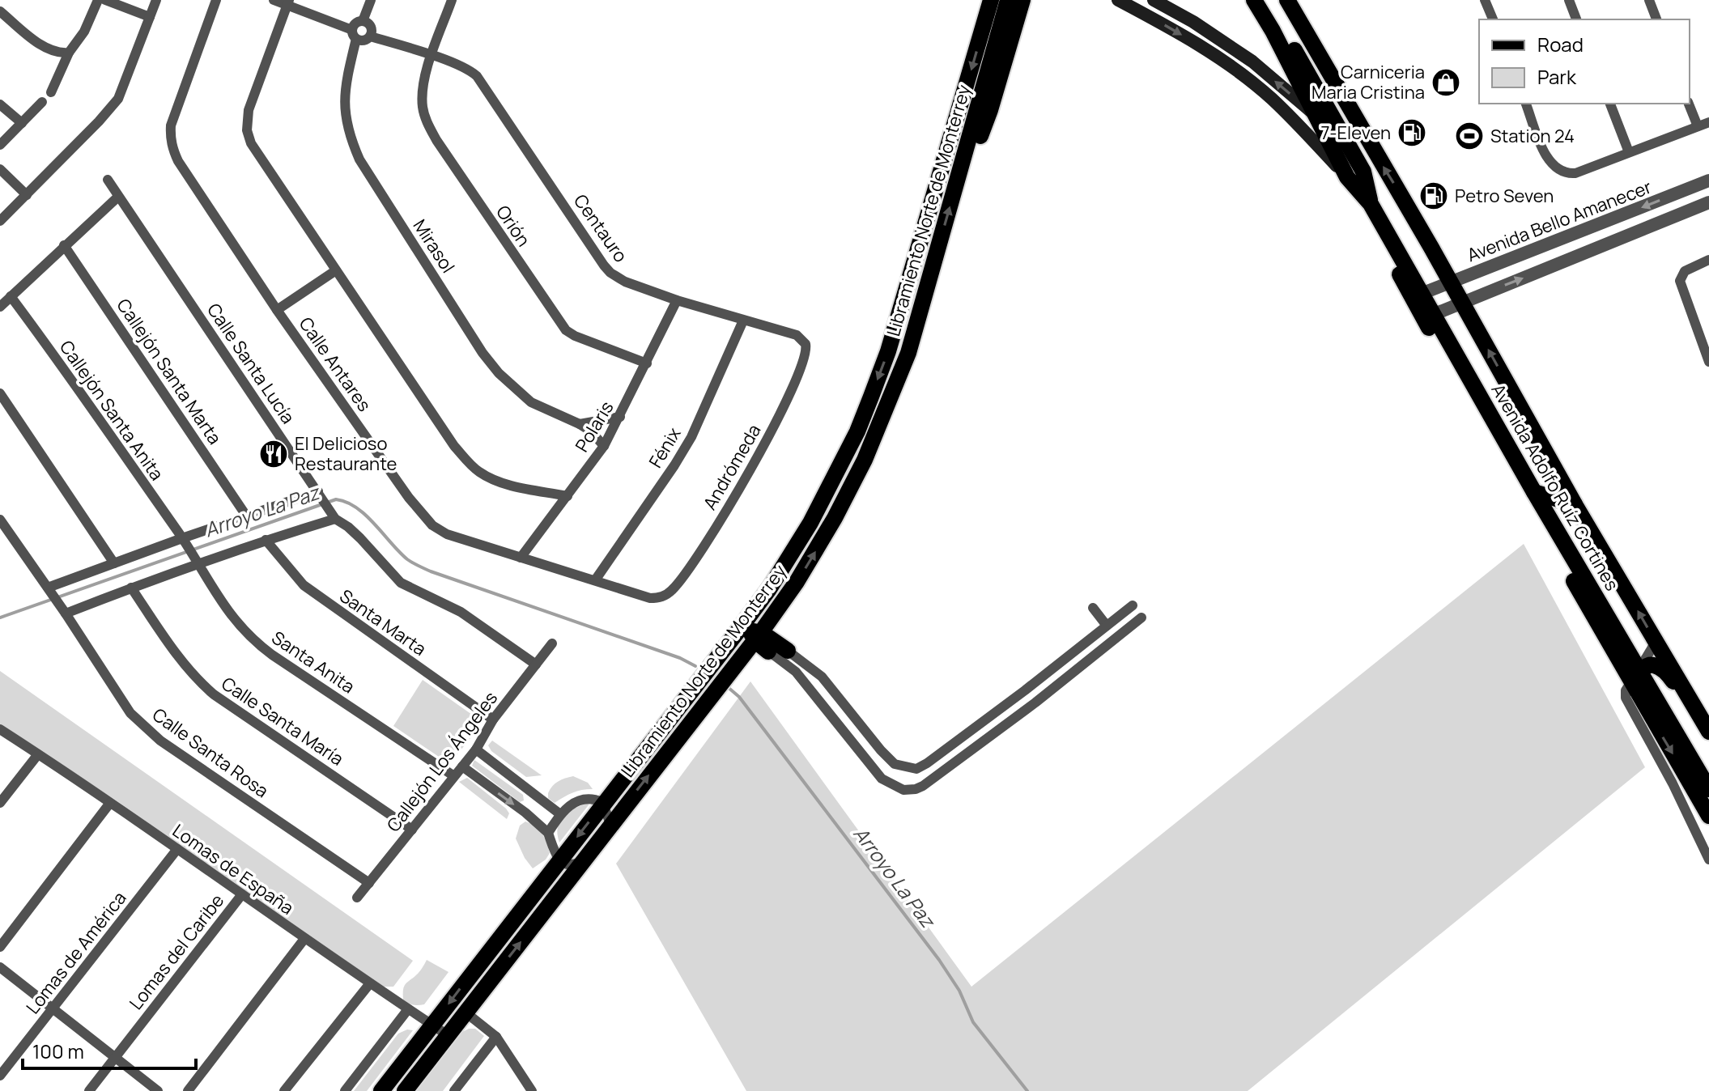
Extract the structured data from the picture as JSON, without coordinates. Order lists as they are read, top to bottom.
{
  "streets": {
    "main road": ["Libramiento Norte de Monterrey", "Avenida Adolfo Ruíz Cortines"],
    "street": [
      "Avenida Bello Amanecer",
      "Orión",
      "Centauro",
      "Mirasol",
      "Calle Santa Lucía",
      "Calle Antares",
      "Callejón Santa Marta",
      "Callejón Santa Anita",
      "Polaris",
      "Fénix",
      "Andrómeda",
      "Santa Marta",
      "Santa Anita",
      "Calle Santa María",
      "Calle Santa Rosa",
      "Callejón Los Ángeles",
      "Lomas de España",
      "Lomas del Caribe",
      "Lomas de América"
    ]
  },
  "crossings": [
    ["Libramiento Norte de Monterrey", "Lomas de España"],
    ["Avenida Bello Amanecer", "Avenida Adolfo Ruíz Cortines"],
    ["Orión", "Centauro"],
    ["Orión", "Polaris"],
    ["Centauro", "Mirasol"],
    ["Centauro", "Polaris"],
    ["Centauro", "Fénix"],
    ["Centauro", "Andrómeda"],
    ["Mirasol", "Polaris"],
    ["Calle Santa Lucía", "Callejón Los Ángeles"],
    ["Calle Antares", "Polaris"],
    ["Calle Antares", "Fénix"],
    ["Calle Antares", "Andrómeda"],
    ["Callejón Santa Anita", "Santa Anita"],
    ["Santa Marta", "Callejón Los Ángeles"],
    ["Santa Anita", "Callejón Los Ángeles"],
    ["Calle Santa María", "Callejón Los Ángeles"],
    ["Calle Santa Rosa", "Callejón Los Ángeles"],
    ["Lomas de España", "Lomas del Caribe"],
    ["Lomas de España", "Lomas de América"]
  ],
  "water": ["Arroyo La Paz"],
  "places": {
    "shop": ["Carniceria Maria Cristina"],
    "fuel station": ["7-Eleven", "Petro Seven"],
    "sports": ["Station 24"],
    "restaurant": ["El Delicioso Restaurante"]
  },
  "legend": ["Road", "Park"],
  "scale_bar": "100 m"
}
